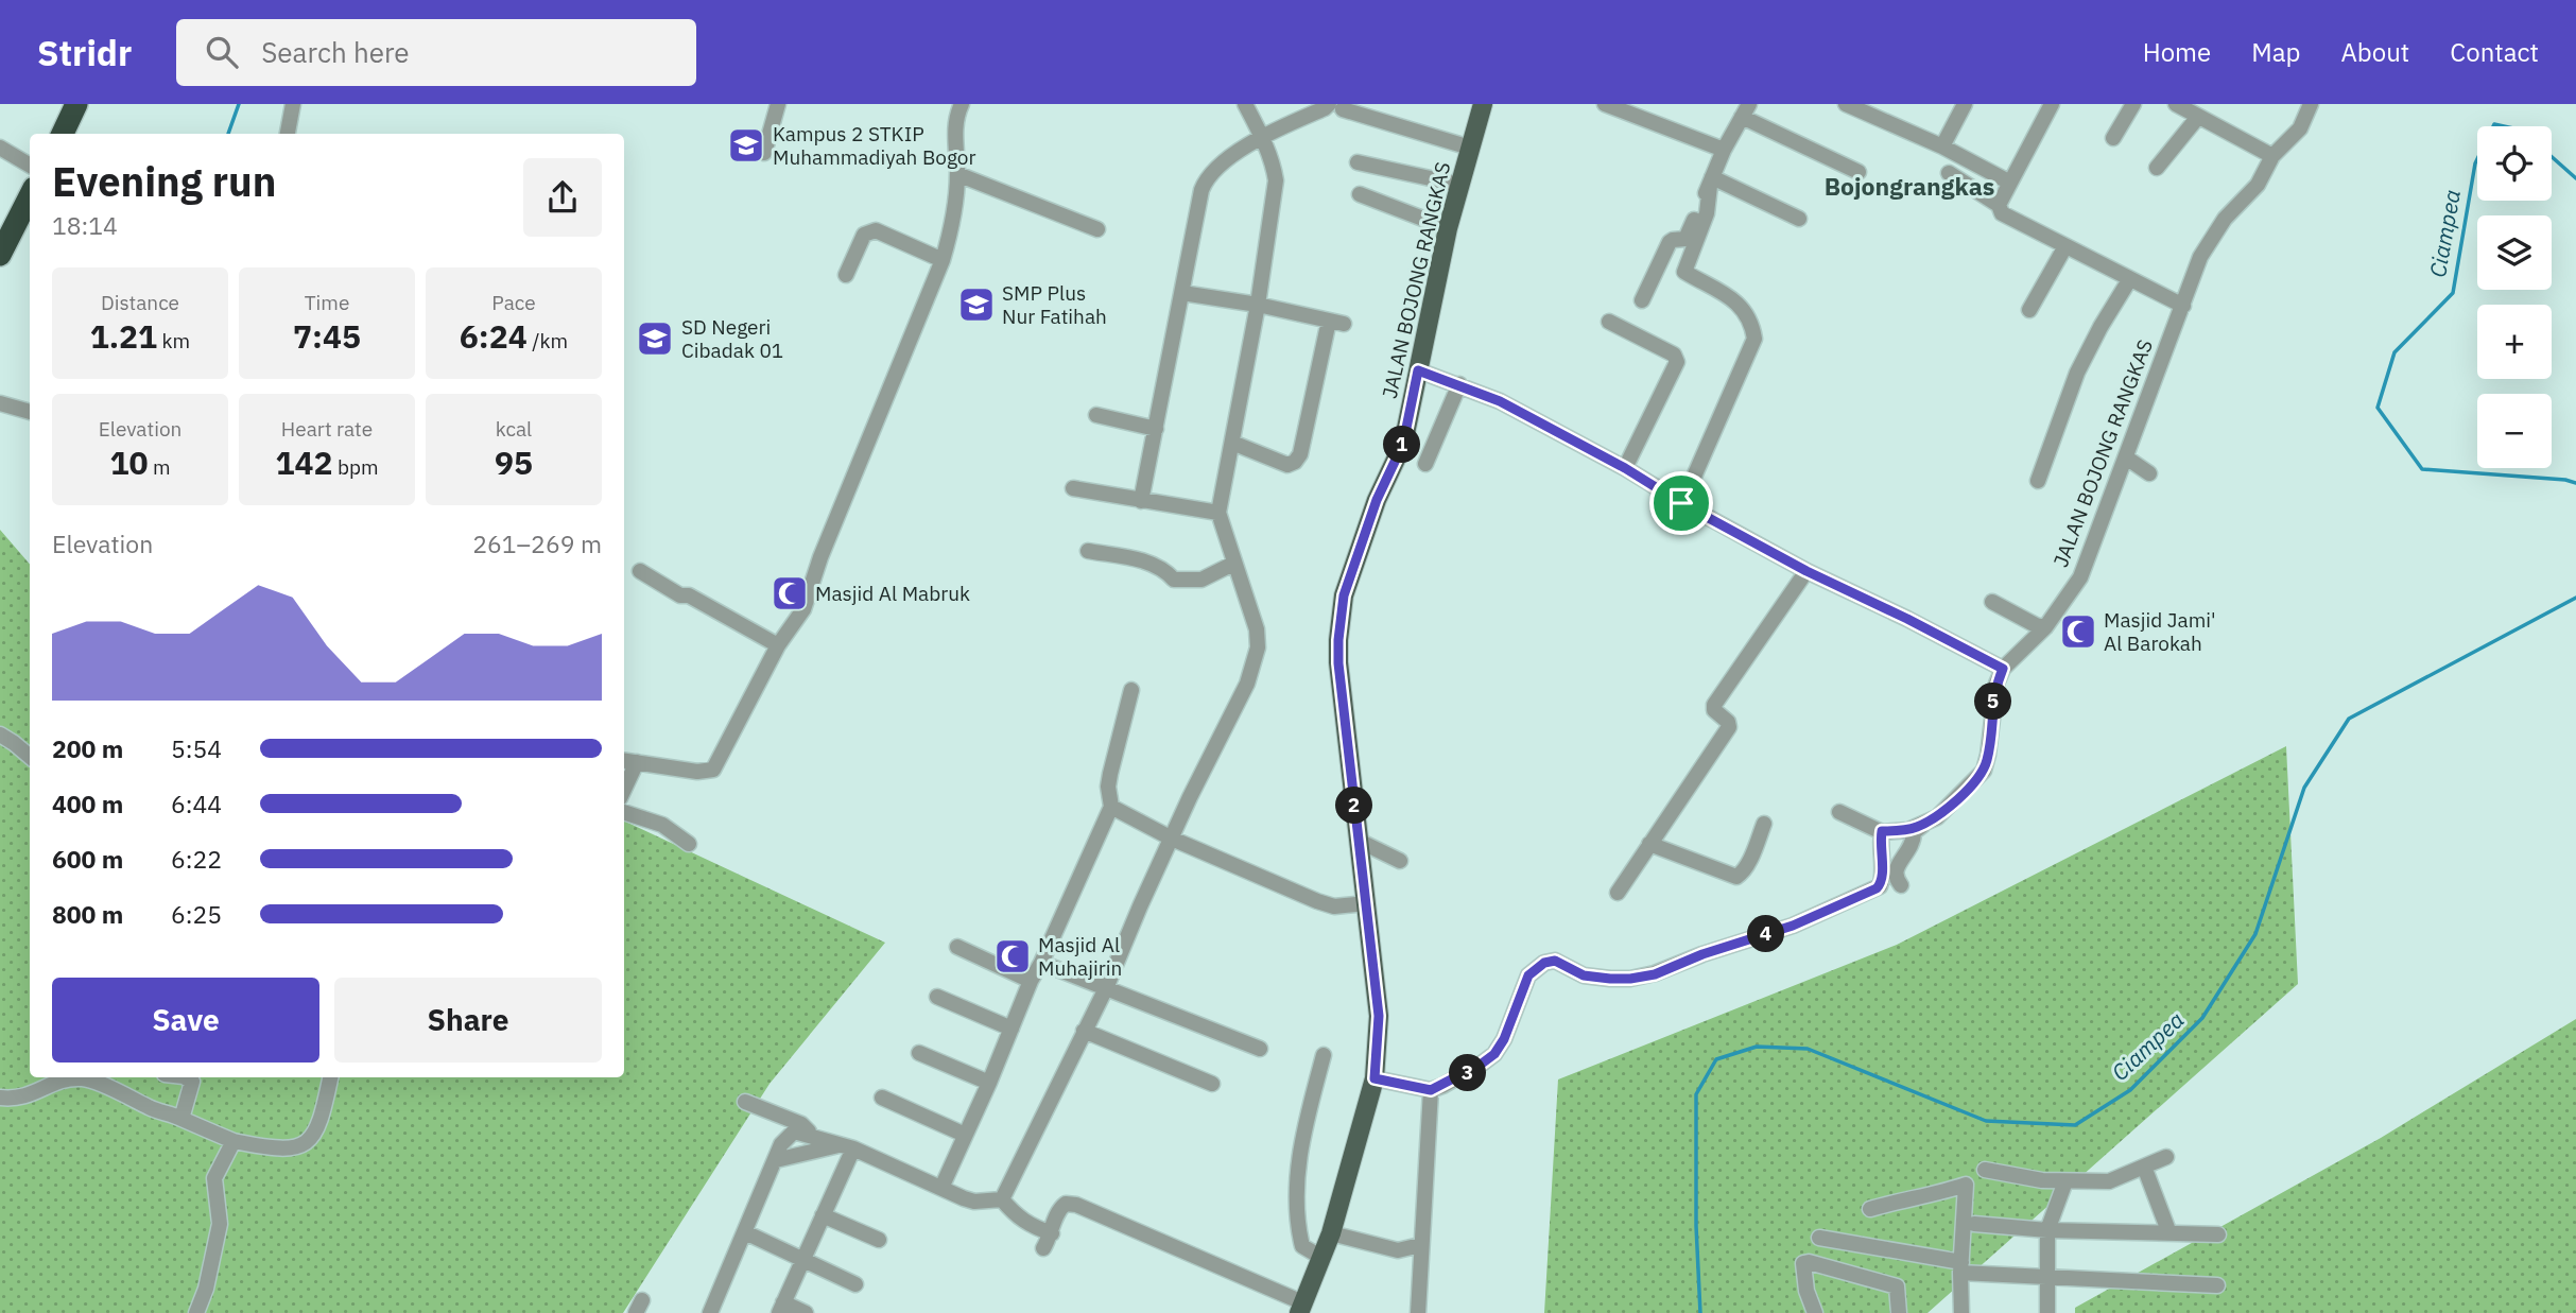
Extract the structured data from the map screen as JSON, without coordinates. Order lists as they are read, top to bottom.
{
  "streets": {
    "main road": ["JALAN BOJONG RANGKAS"]
  },
  "districts": ["Bojongrangkas"],
  "water": ["Ciampea"],
  "places": {
    "school or university": ["Kampus 2 STKIP Muhammadiyah Bogor", "SMP Plus Nur Fatihah", "SD Negeri Cibadak 01"],
    "mosque": ["Masjid Al Mabruk", "Masjid Jami' Al Barokah", "Masjid Al Muhajirin"]
  },
  "page": {
    "header": "Stridr",
    "search": "Search here",
    "nav": [
      "Home",
      "Map",
      "About",
      "Contact"
    ],
    "map_buttons": ["+", "−"],
    "heading": ["Evening run", "18:14"],
    "stats": [
      ["Distance", "1.21 km"],
      ["Time", "7:45"],
      ["Pace", "6:24 /km"],
      ["Elevation", "10 m"],
      ["Heart rate", "142 bpm"],
      ["kcal", "95"]
    ],
    "pins": [
      "1",
      "5",
      "2",
      "4",
      "3"
    ],
    "chart": ["Elevation", "261–269 m"],
    "list": [
      {
        "name": "200 m",
        "note": "5:54"
      },
      {
        "name": "400 m",
        "note": "6:44"
      },
      {
        "name": "600 m",
        "note": "6:22"
      },
      {
        "name": "800 m",
        "note": "6:25"
      }
    ],
    "buttons": ["Save", "Share"]
  }
}
